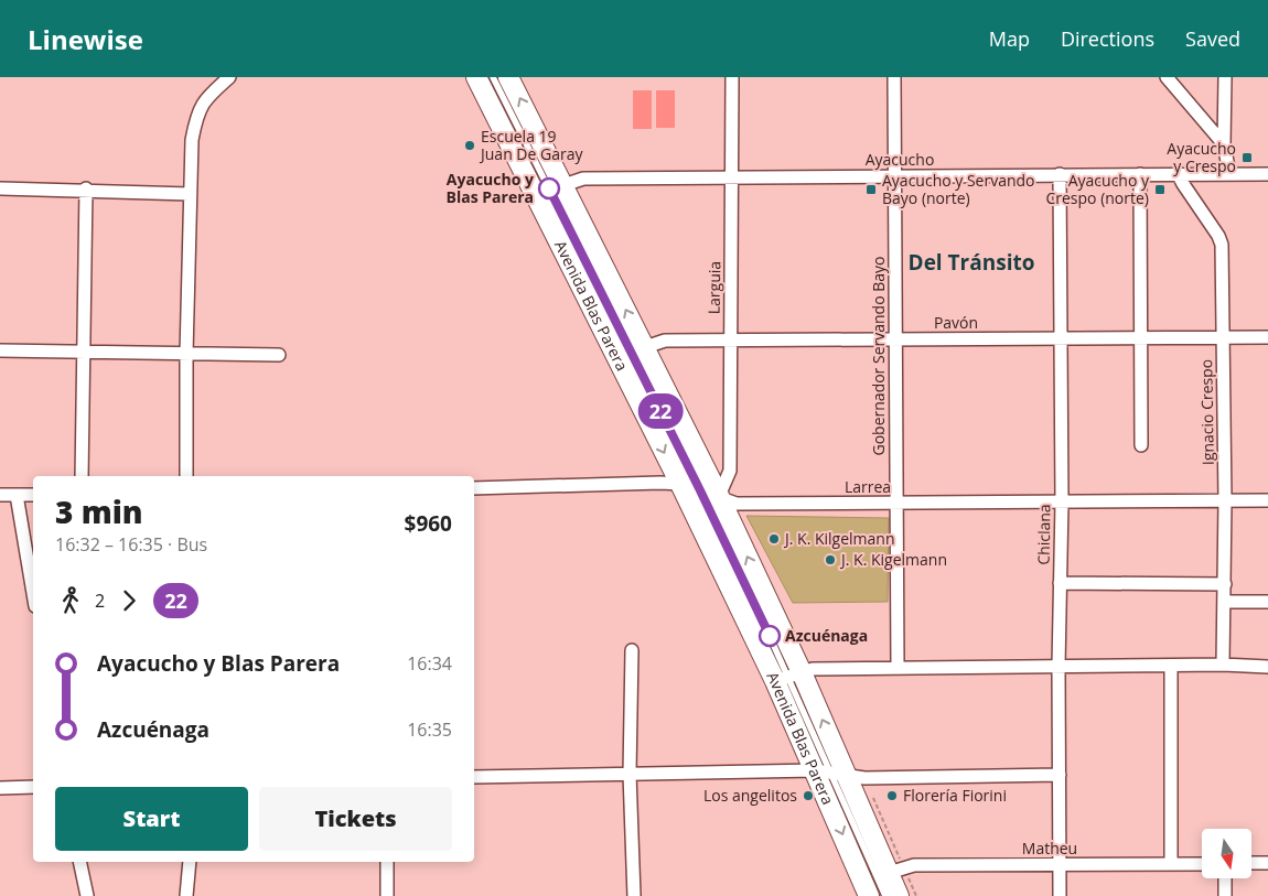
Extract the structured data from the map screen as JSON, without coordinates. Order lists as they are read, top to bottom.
{
  "streets": {
    "main road": ["Avenida Blas Parera"],
    "street": [
      "Ayacucho",
      "Larguia",
      "Pavón",
      "Gobernador Servando Bayo",
      "Ignacio Crespo",
      "Larrea",
      "Chiclana",
      "Matheu"
    ]
  },
  "crossings": [
    ["Ayacucho", "Larguia"],
    ["Ayacucho", "Avenida Blas Parera"],
    ["Ayacucho", "Gobernador Servando Bayo"],
    ["Ayacucho", "Ignacio Crespo"],
    ["Ayacucho", "Chiclana"],
    ["Larguia", "Avenida Blas Parera"],
    ["Larguia", "Pavón"],
    ["Larguia", "Larrea"],
    ["Avenida Blas Parera", "Pavón"],
    ["Avenida Blas Parera", "Larrea"],
    ["Avenida Blas Parera", "Matheu"],
    ["Pavón", "Gobernador Servando Bayo"],
    ["Pavón", "Ignacio Crespo"],
    ["Pavón", "Chiclana"],
    ["Gobernador Servando Bayo", "Larrea"],
    ["Ignacio Crespo", "Larrea"],
    ["Larrea", "Chiclana"],
    ["Chiclana", "Matheu"]
  ],
  "districts": ["Del Tránsito"],
  "places": {
    "other": [
      "Escuela 19 Juan De Garay",
      "Ayacucho y Blas Parera",
      "J. K. Kilgelmann",
      "J. K. Kigelmann",
      "Azcuénaga",
      "Los angelitos",
      "Florería Fiorini"
    ],
    "transit": ["Ayacucho y Crespo", "Ayacucho y Servando Bayo (norte)", "Ayacucho y Crespo (norte)"]
  },
  "lines": ["bus line 22"],
  "north": "bottom",
  "page": {
    "header": "Linewise",
    "nav": ["Map", "Directions", "Saved"],
    "on_map": "22",
    "heading": ["3 min", "16:32 – 16:35 · Bus", "$960"],
    "legs": ["2", "22"],
    "list": [
      {
        "name": "Ayacucho y Blas Parera",
        "value": "16:34"
      },
      {
        "name": "Azcuénaga",
        "value": "16:35"
      }
    ],
    "buttons": ["Start", "Tickets"]
  }
}
